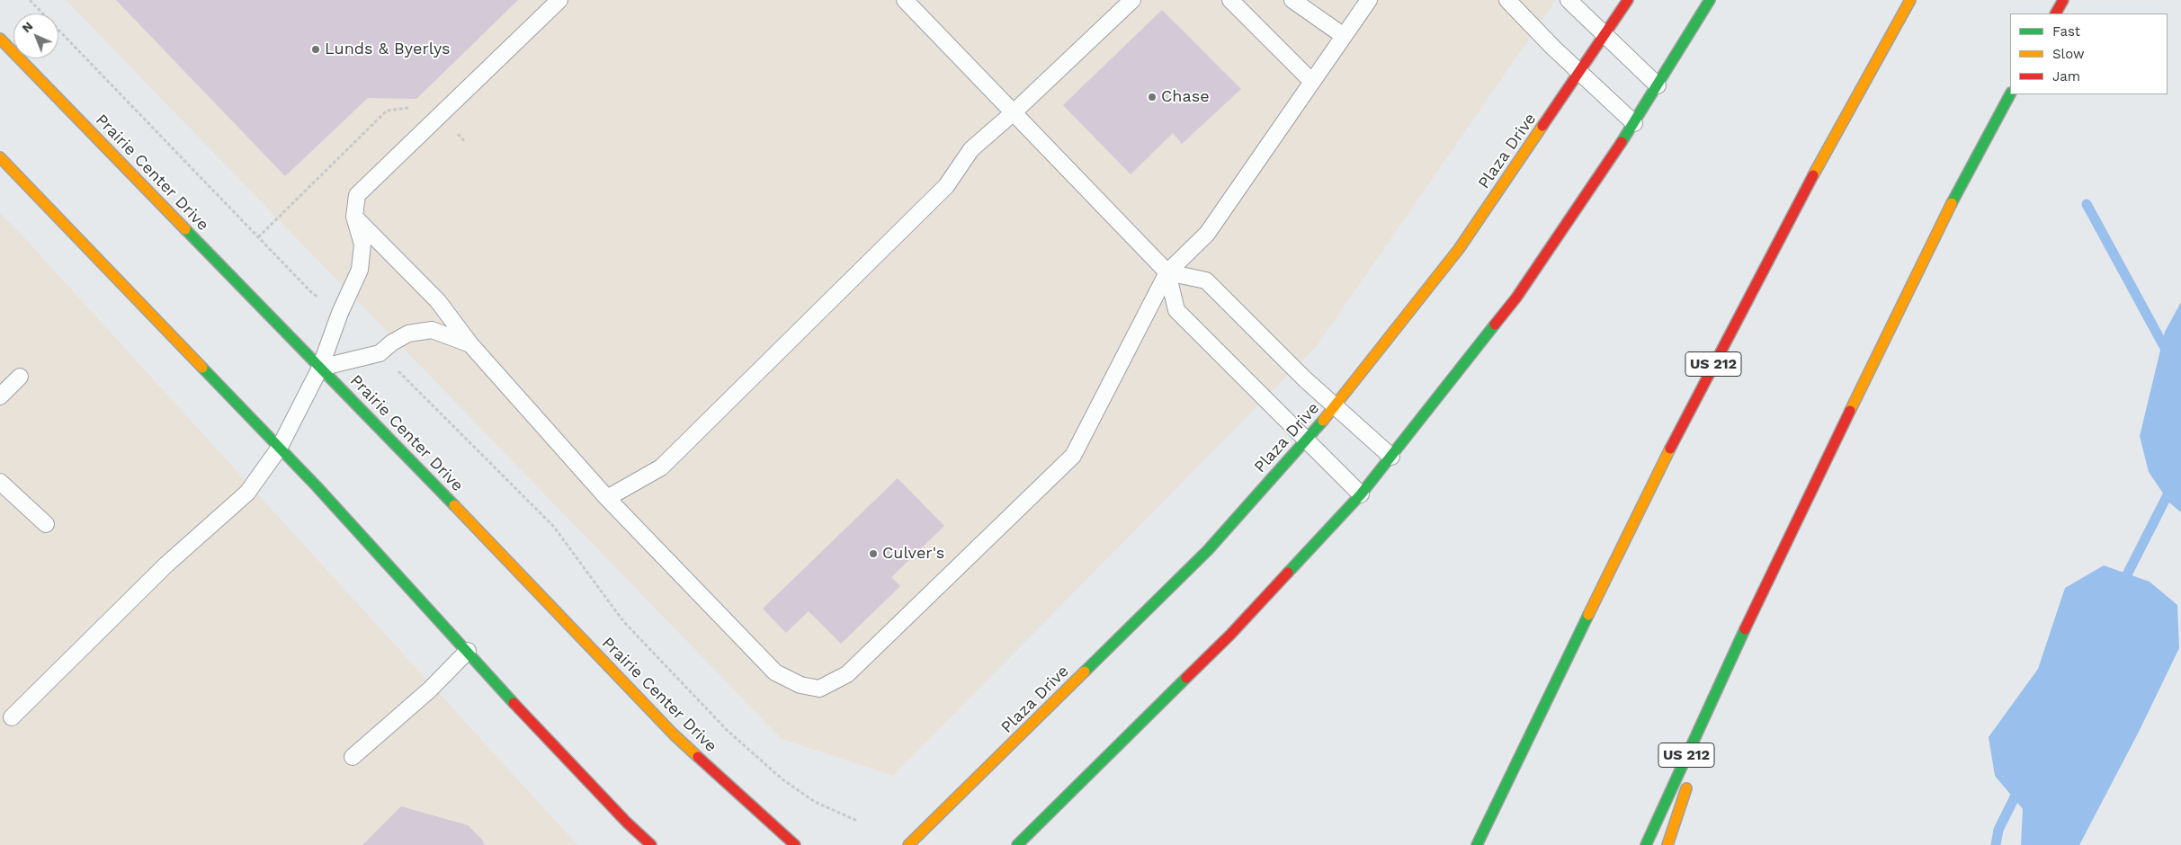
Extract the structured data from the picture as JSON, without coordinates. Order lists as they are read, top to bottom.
{
  "streets": {
    "main road": ["Plaza Drive", "Prairie Center Drive", "US 212"]
  },
  "places": ["Lunds & Byerlys", "Chase", "Culver's"],
  "legend": ["Fast", "Slow", "Jam"],
  "north": "top left"
}
